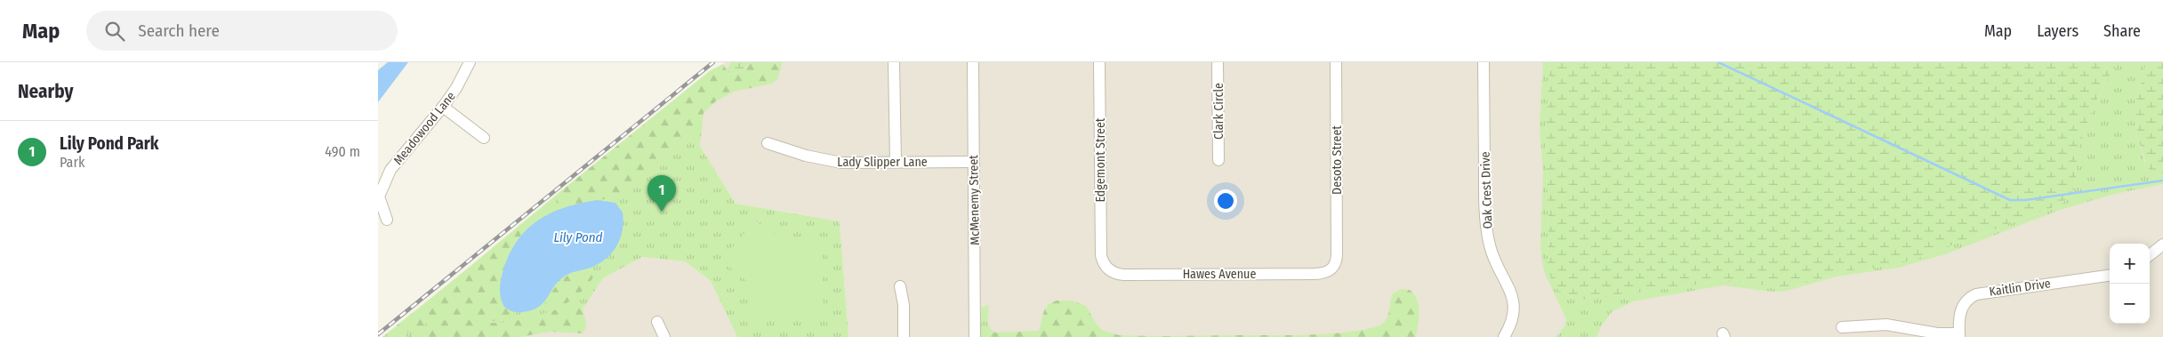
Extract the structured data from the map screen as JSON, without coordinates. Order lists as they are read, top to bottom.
{
  "streets": {
    "street": [
      "Clark Circle",
      "Meadowood Lane",
      "Edgemont Street",
      "Desoto Street",
      "Lady Slipper Lane",
      "Oak Crest Drive",
      "McMenemy Street",
      "Hawes Avenue",
      "Kaitlin Drive"
    ]
  },
  "crossings": [
    ["Edgemont Street", "Hawes Avenue"],
    ["Desoto Street", "Hawes Avenue"],
    ["Lady Slipper Lane", "McMenemy Street"]
  ],
  "water": ["Lily Pond"],
  "page": {
    "header": "Map",
    "search": "Search here",
    "nav": ["Map", "Layers", "Share"],
    "heading": "Nearby",
    "list": [
      {
        "mark": "1",
        "name": "Lily Pond Park",
        "note": "Park",
        "value": "490 m"
      }
    ],
    "pins": "1",
    "map_buttons": ["+", "−"]
  }
}
